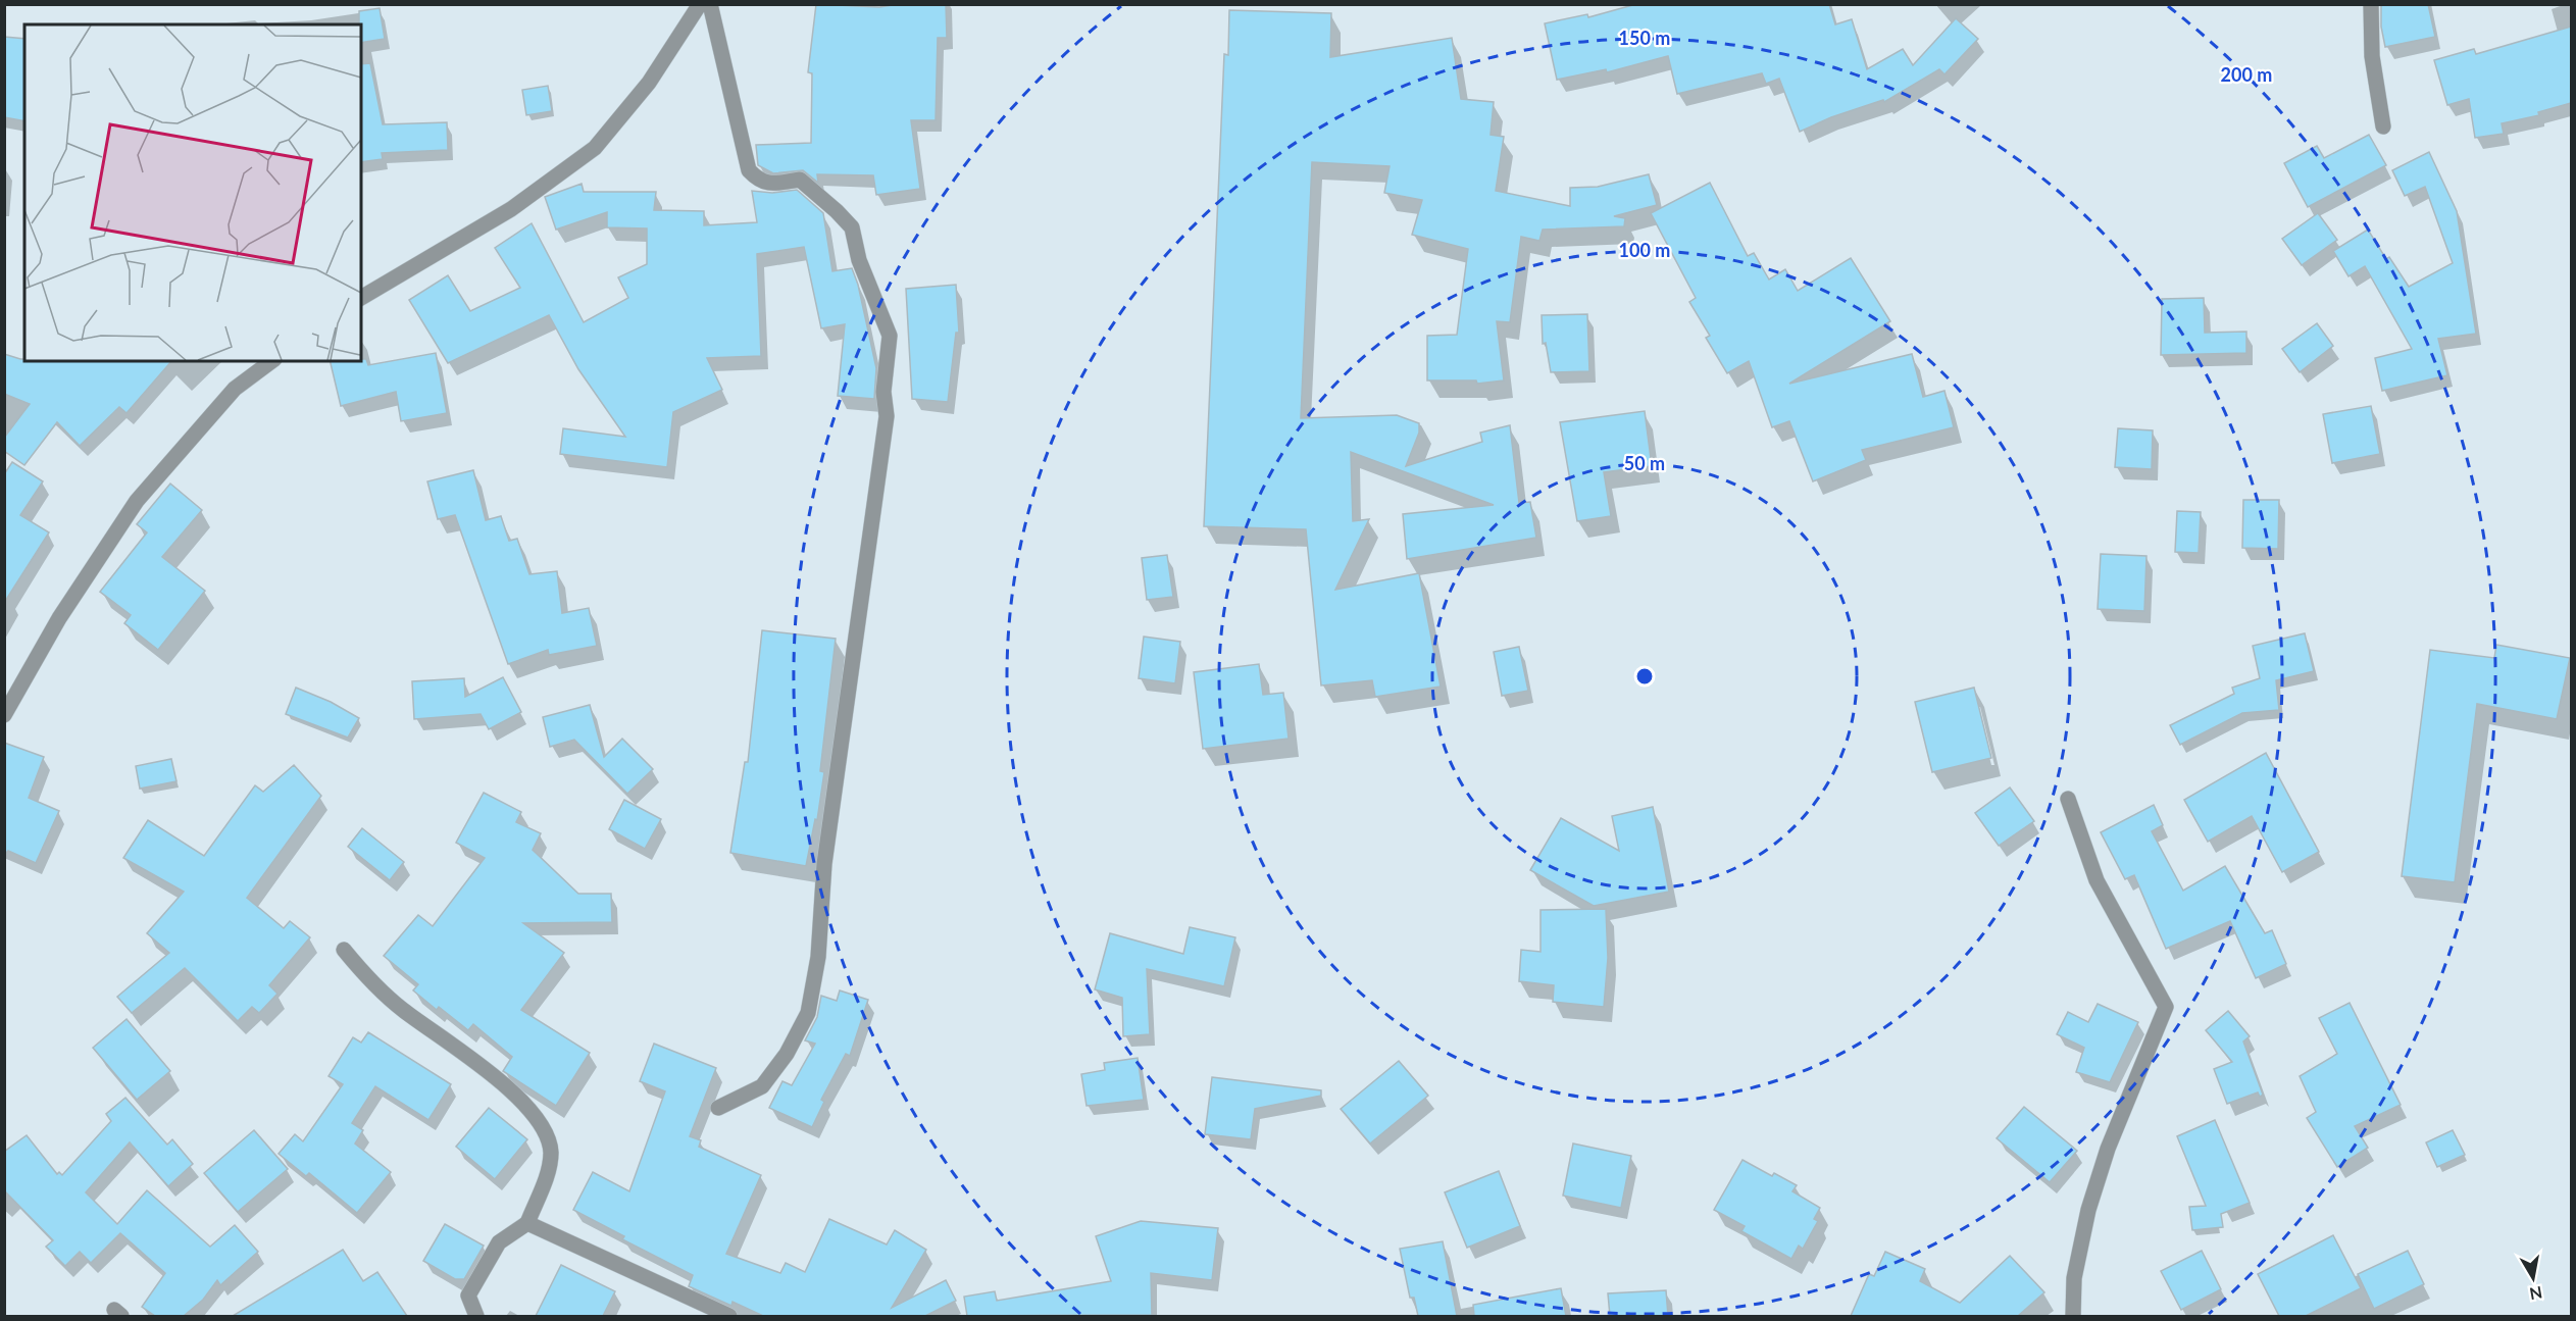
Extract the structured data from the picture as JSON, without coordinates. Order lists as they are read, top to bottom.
{
  "north": "bottom",
  "rings": [
    "150 m",
    "200 m",
    "100 m",
    "50 m"
  ]
}
